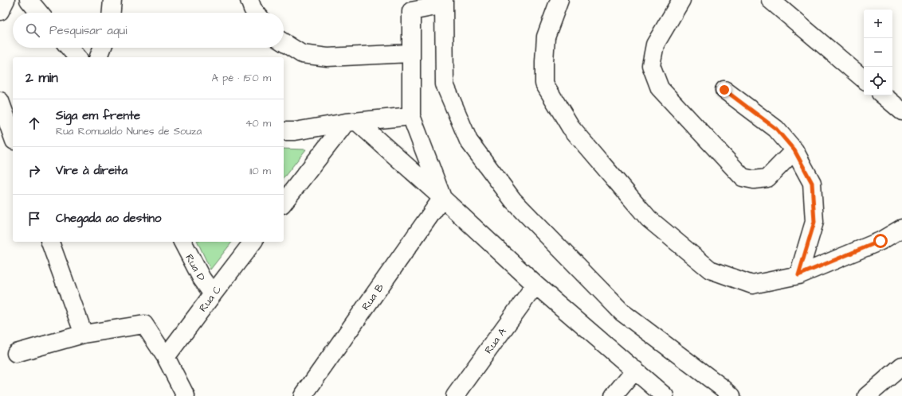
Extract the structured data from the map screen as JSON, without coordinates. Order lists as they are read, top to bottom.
{
  "streets": {
    "street": [
      "Rua D",
      "Rua B",
      "Rua C",
      "Rua A"
    ]
  },
  "crossings": [
    ["Rua D", "Rua C"]
  ],
  "page": {
    "map_buttons": ["+", "−"],
    "search": "Pesquisar aqui",
    "heading": ["2 min", "A pé · 150 m"],
    "list": [
      ["Siga em frente", "Rua Romualdo Nunes de Souza", "40 m"],
      ["Vire à direita", "110 m"],
      "Chegada ao destino"
    ]
  }
}
